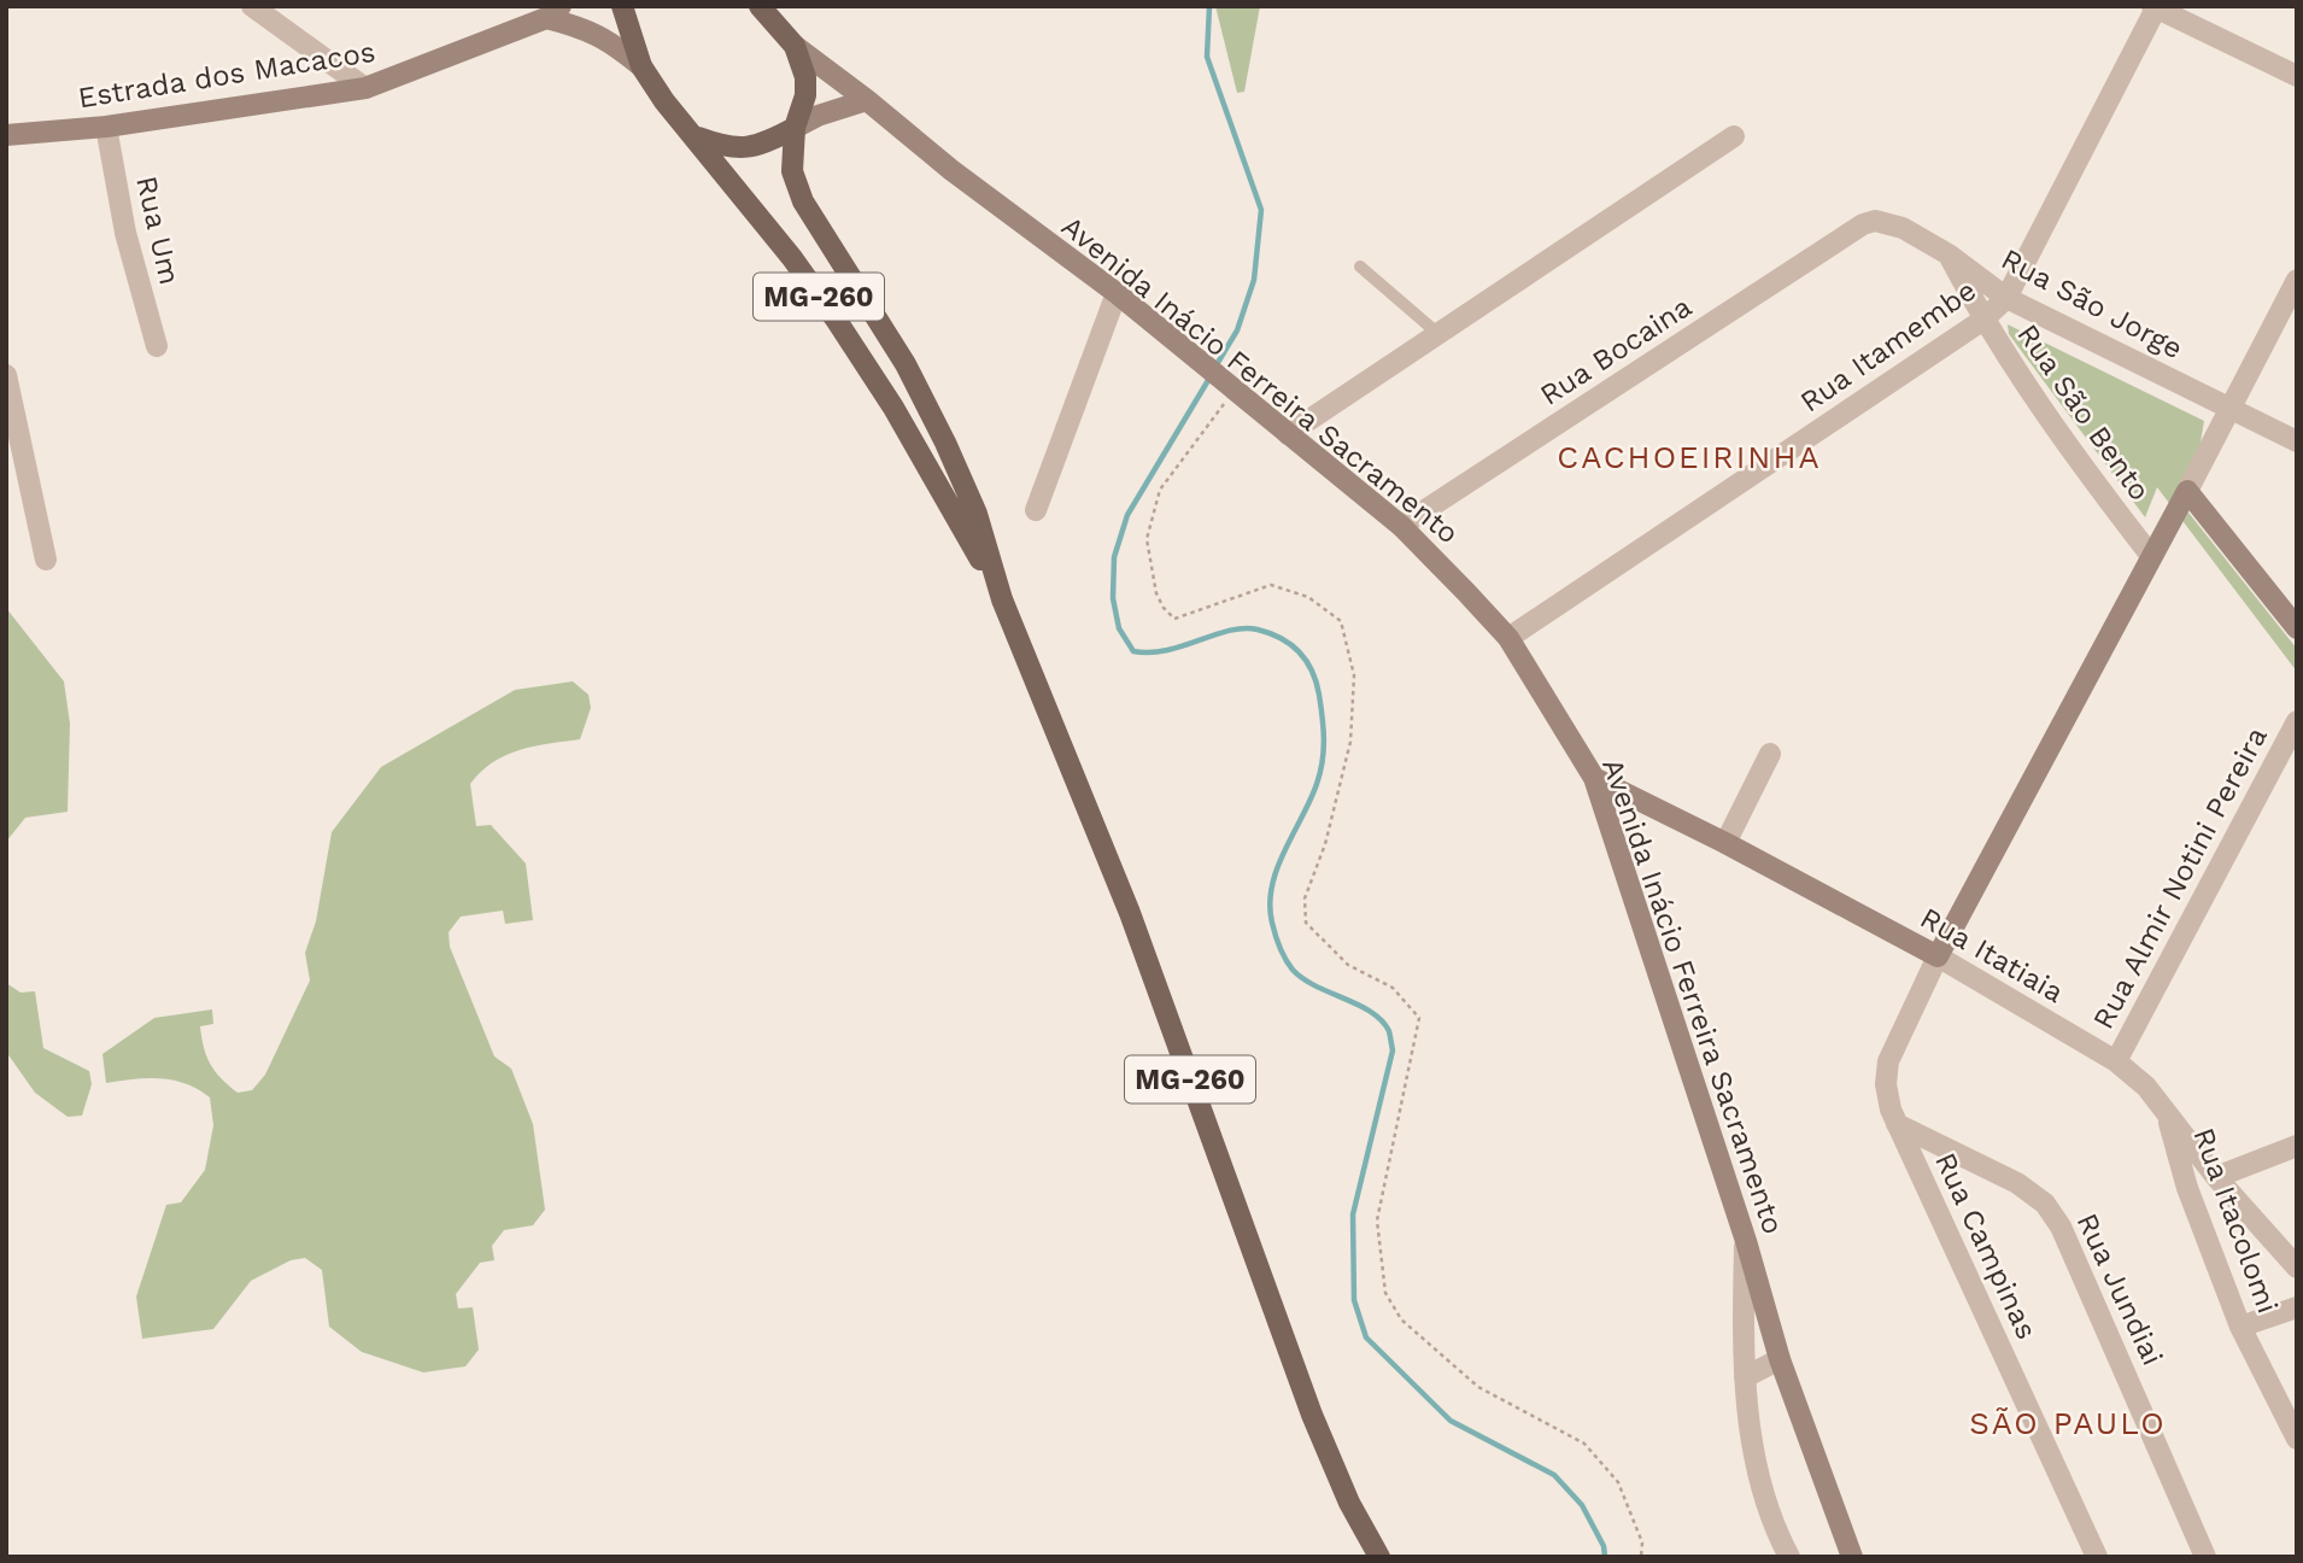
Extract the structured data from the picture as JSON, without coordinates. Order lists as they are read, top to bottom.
{
  "streets": {
    "main road": [
      "Estrada dos Macacos",
      "MG-260",
      "Avenida Inácio Ferreira Sacramento",
      "Rua Itatiaia"
    ],
    "street": [
      "Rua Um",
      "Rua São Jorge",
      "Rua Itamembe",
      "Rua Bocaina",
      "Rua São Bento",
      "Rua Almir Notini Pereira",
      "Rua Itacolomi",
      "Rua Campinas",
      "Rua Jundiai"
    ]
  },
  "crossings": [
    ["Estrada dos Macacos", "Rua Um"],
    ["Estrada dos Macacos", "MG-260"],
    ["MG-260", "Avenida Inácio Ferreira Sacramento"],
    ["Rua São Jorge", "Rua Itamembe"],
    ["Rua São Jorge", "Rua Bocaina"],
    ["Rua São Jorge", "Rua São Bento"],
    ["Rua Itamembe", "Avenida Inácio Ferreira Sacramento"],
    ["Rua Itamembe", "Rua São Bento"],
    ["Rua Bocaina", "Avenida Inácio Ferreira Sacramento"],
    ["Avenida Inácio Ferreira Sacramento", "Rua Itatiaia"],
    ["Rua Almir Notini Pereira", "Rua Itatiaia"],
    ["Rua Itatiaia", "Rua Itacolomi"],
    ["Rua Itatiaia", "Rua Campinas"],
    ["Rua Campinas", "Rua Jundiai"]
  ],
  "districts": ["CACHOEIRINHA", "SÃO PAULO"]
}
